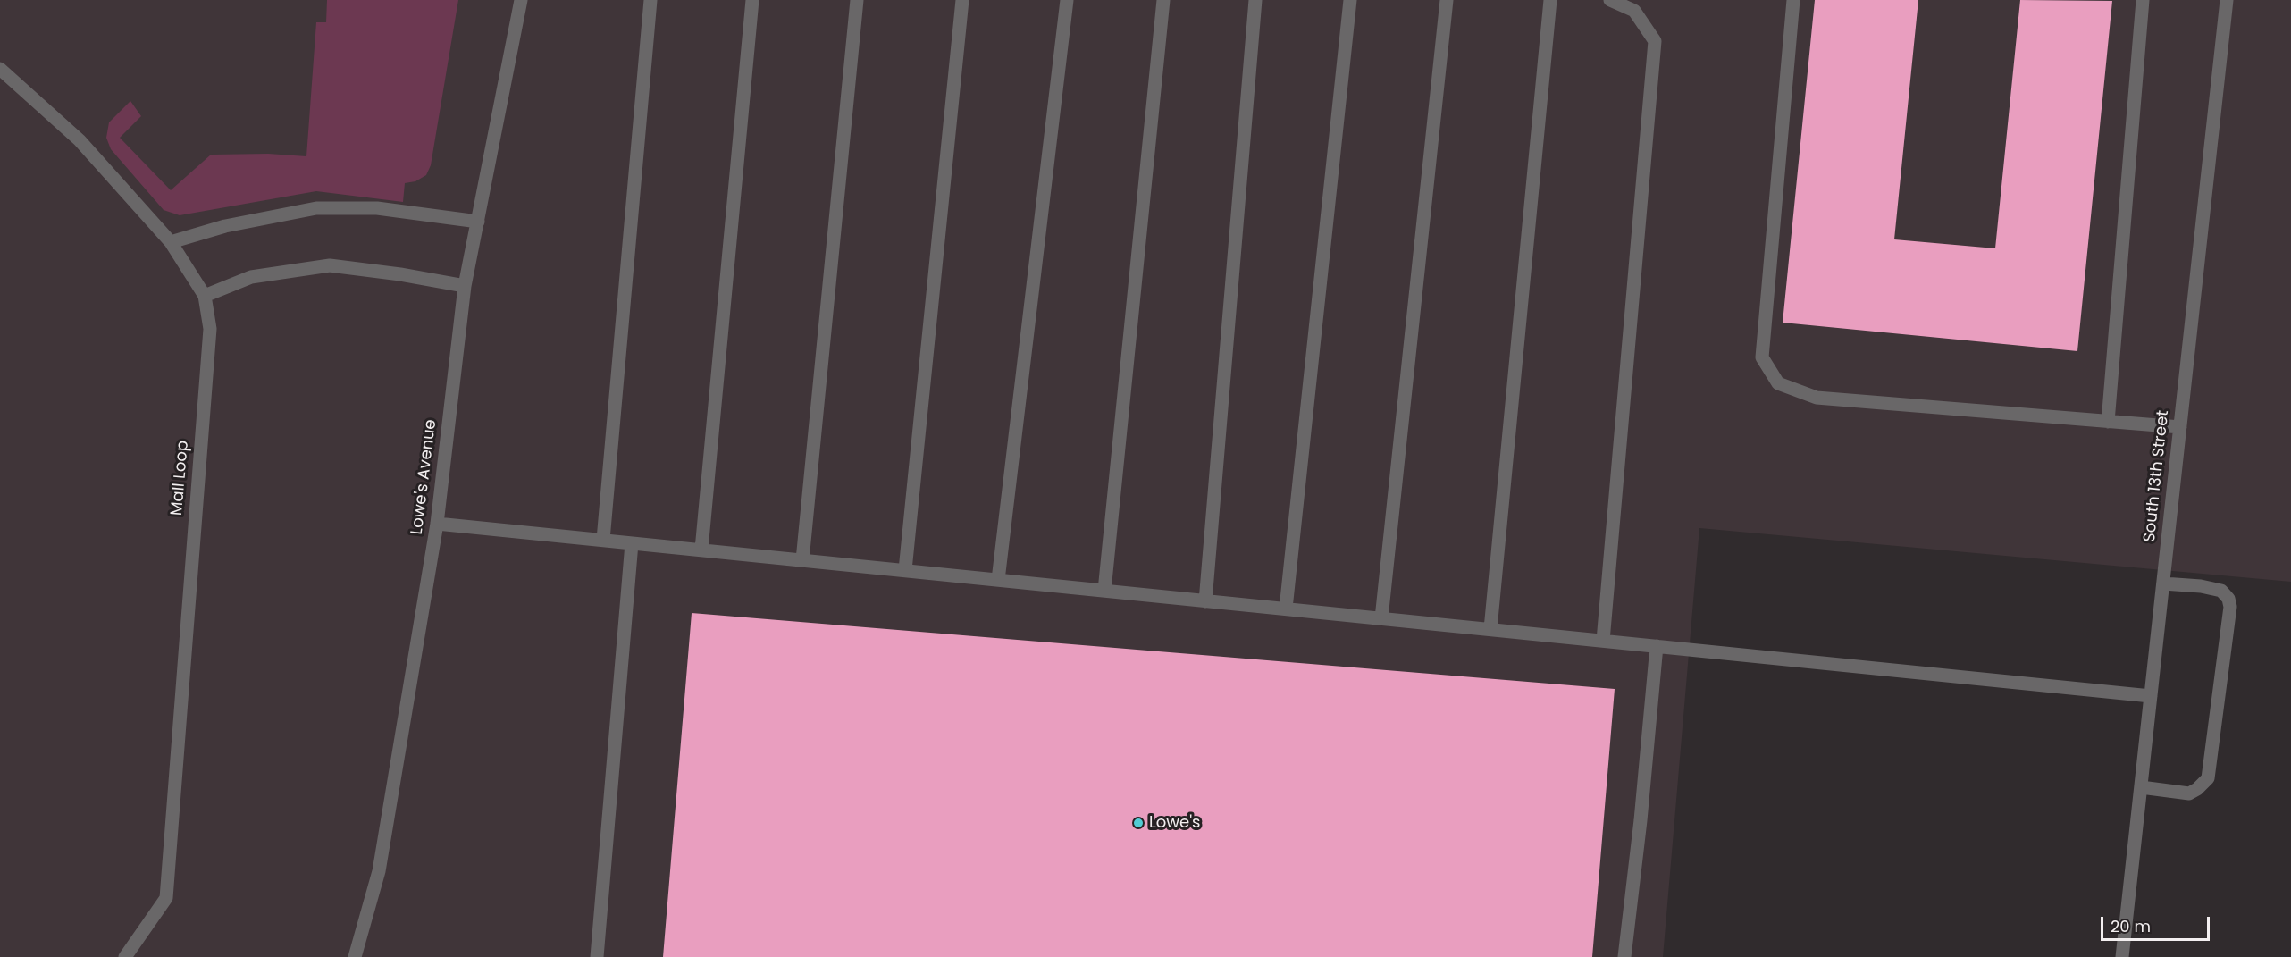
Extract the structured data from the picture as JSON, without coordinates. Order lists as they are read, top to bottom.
{
  "streets": {
    "street": ["South 13th Street", "Lowe's Avenue", "Mall Loop"]
  },
  "places": ["Lowe's"],
  "scale_bar": "20 m"
}
